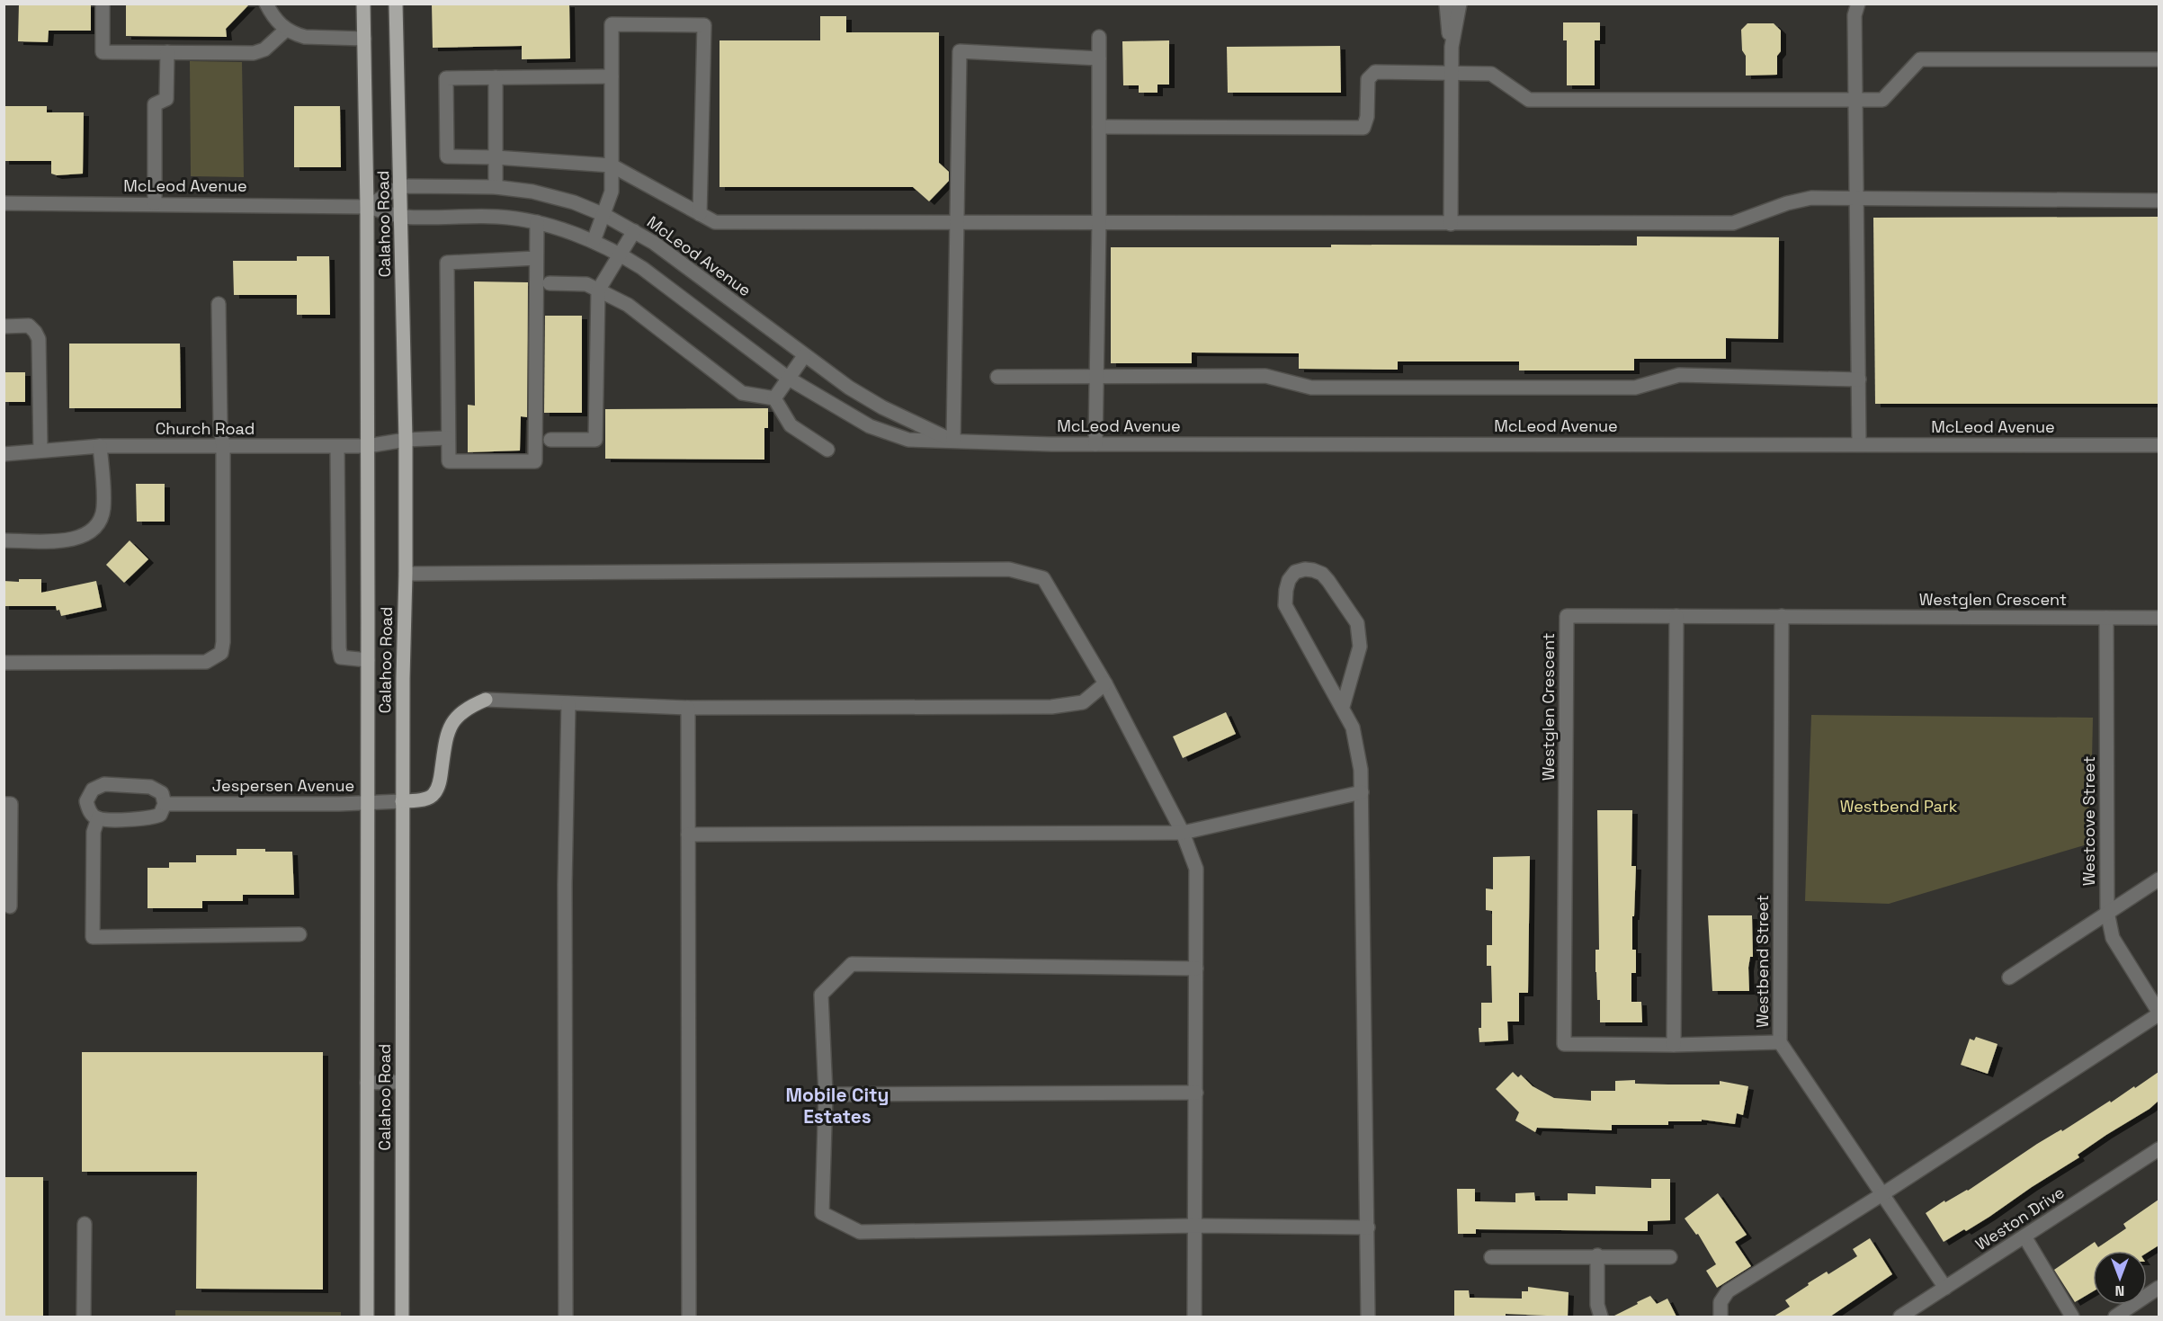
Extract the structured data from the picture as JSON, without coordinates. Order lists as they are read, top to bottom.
{
  "streets": {
    "main road": ["Calahoo Road"],
    "street": [
      "McLeod Avenue",
      "Church Road",
      "Westglen Crescent",
      "Jespersen Avenue",
      "Westcove Street",
      "Westbend Street",
      "Weston Drive"
    ]
  },
  "crossings": [
    ["McLeod Avenue", "Calahoo Road"],
    ["Calahoo Road", "Church Road"],
    ["Calahoo Road", "Jespersen Avenue"],
    ["Westglen Crescent", "Westcove Street"],
    ["Westglen Crescent", "Westbend Street"],
    ["Westbend Street", "Weston Drive"]
  ],
  "districts": ["Mobile City Estates"],
  "parks": ["Westbend Park"],
  "north": "bottom"
}
